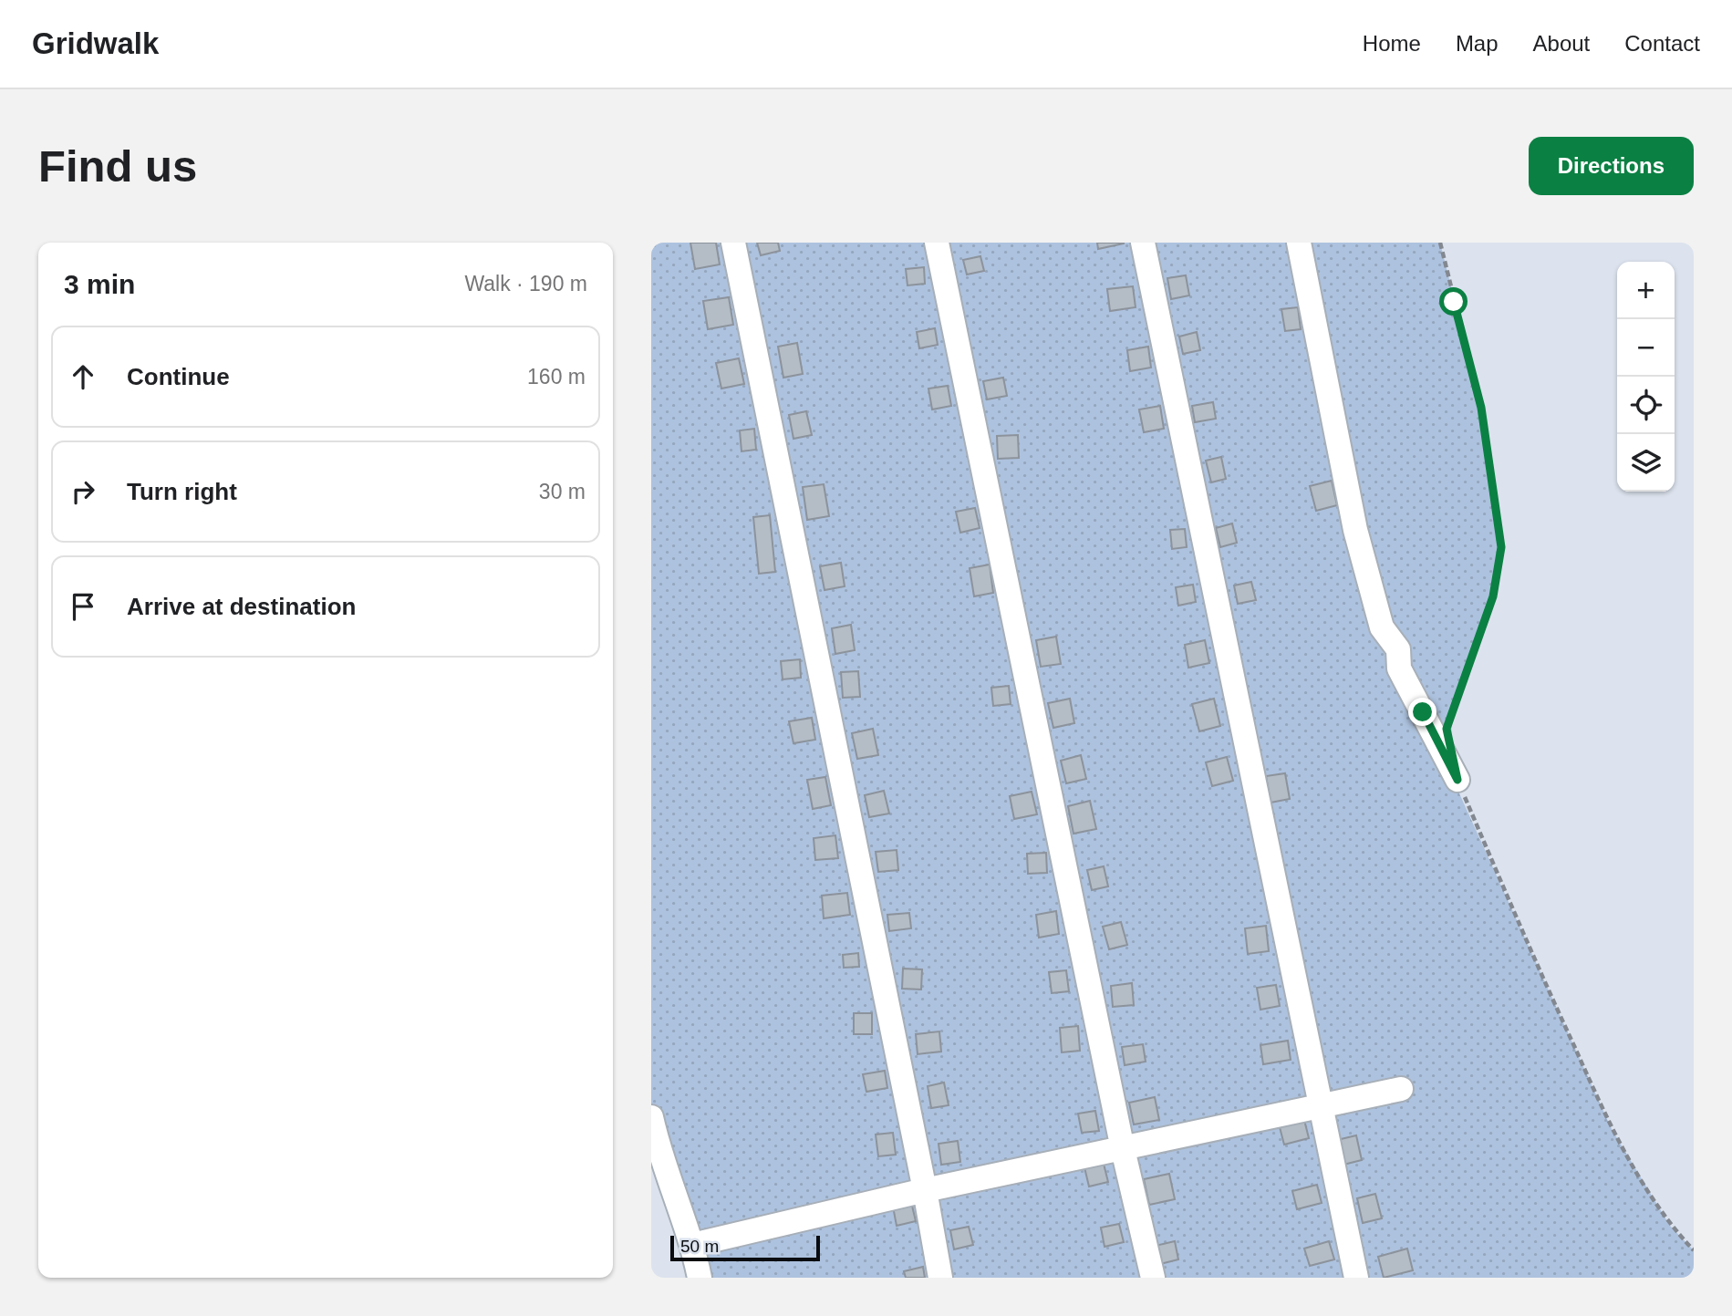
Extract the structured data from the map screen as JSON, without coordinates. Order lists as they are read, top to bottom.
{
  "scale_bar": "50 m",
  "page": {
    "header": "Gridwalk",
    "nav": [
      "Home",
      "Map",
      "About",
      "Contact"
    ],
    "buttons": "Directions",
    "title": "Find us",
    "heading": ["3 min", "Walk · 190 m"],
    "map_buttons": ["+", "−"],
    "list": [
      ["Continue", "160 m"],
      ["Turn right", "30 m"],
      "Arrive at destination"
    ],
    "scale": "50 m"
  }
}
